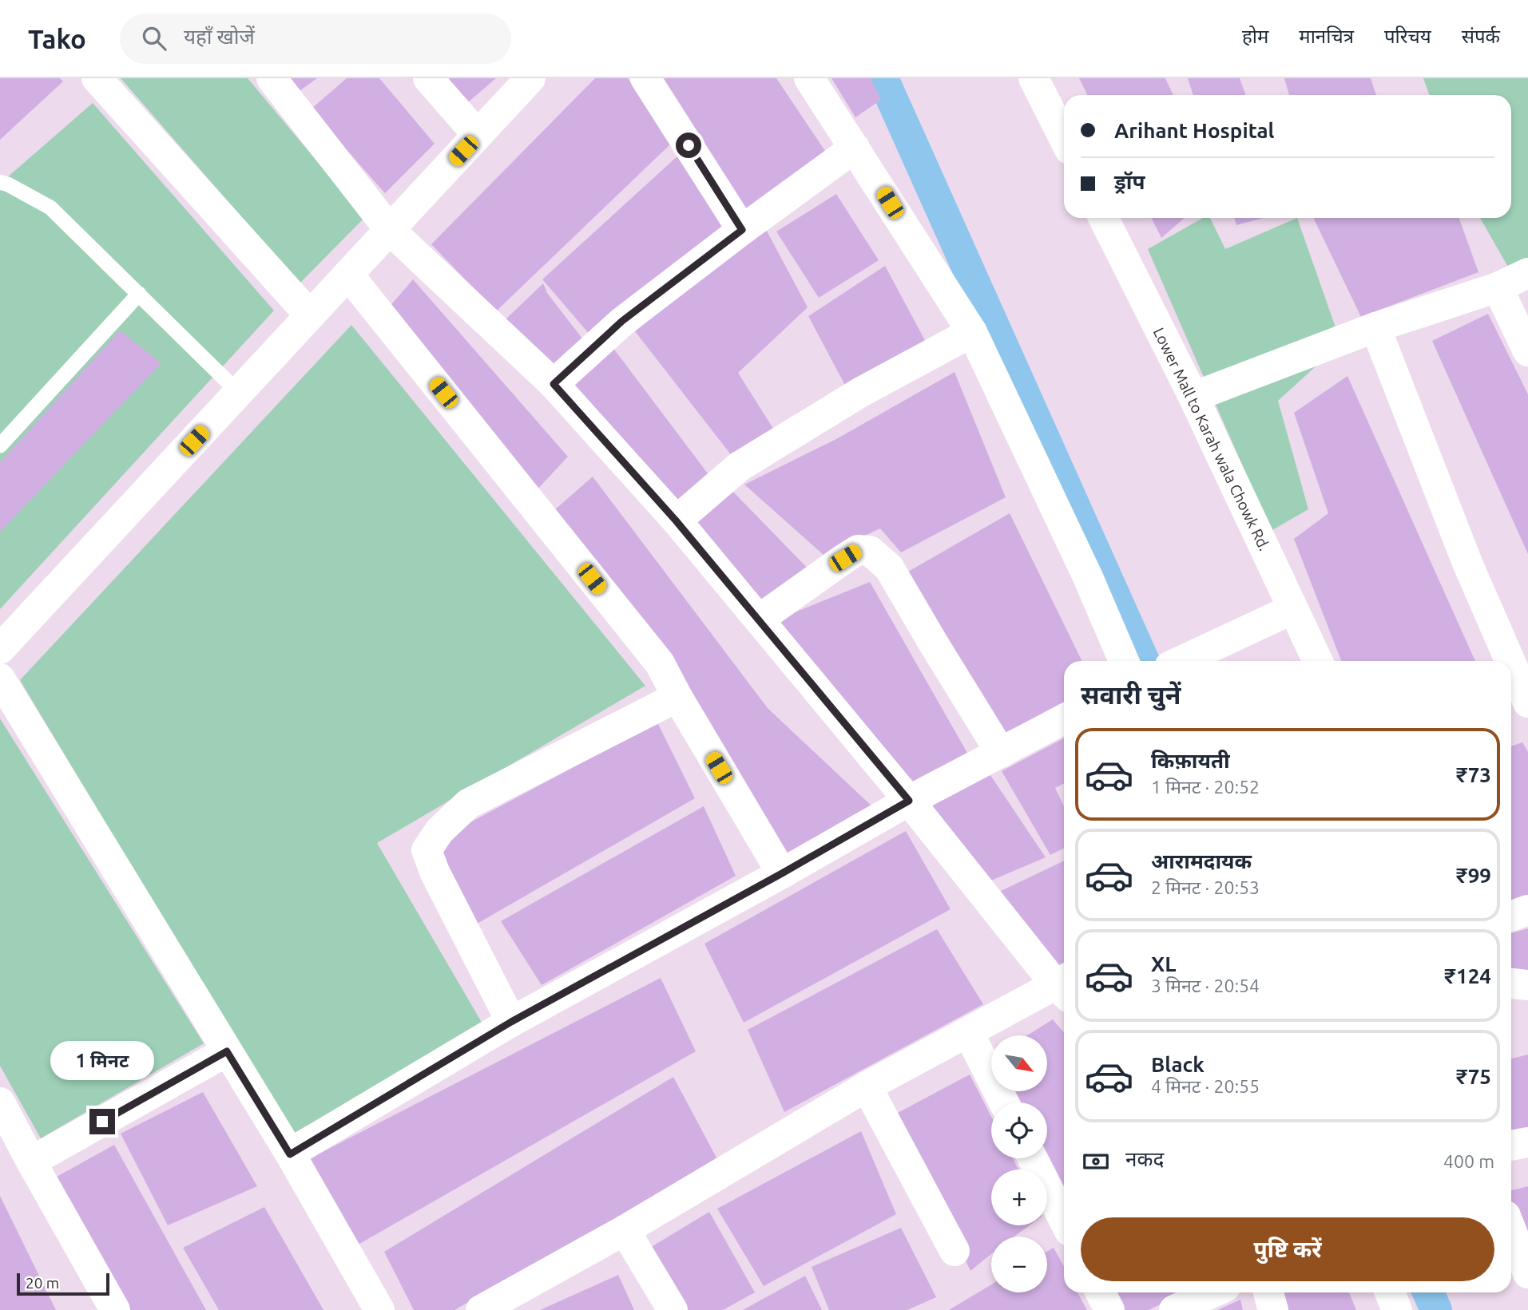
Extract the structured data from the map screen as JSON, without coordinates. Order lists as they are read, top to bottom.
{
  "streets": {
    "street": ["Lower Mall to Karah wala Chowk Rd."]
  },
  "scale_bar": "20 m",
  "north": "bottom right",
  "page": {
    "header": "Tako",
    "search": "यहाँ खोजें",
    "nav": [
      "होम",
      "मानचित्र",
      "परिचय",
      "संपर्क"
    ],
    "banner": ["Arihant Hospital", "ड्रॉप"],
    "heading": "सवारी चुनें",
    "list": [
      {
        "name": "किफ़ायती",
        "note": "1 मिनट · 20:52",
        "value": "₹73"
      },
      {
        "name": "आरामदायक",
        "note": "2 मिनट · 20:53",
        "value": "₹99"
      },
      {
        "name": "XL",
        "note": "3 मिनट · 20:54",
        "value": "₹124"
      },
      {
        "name": "Black",
        "note": "4 मिनट · 20:55",
        "value": "₹75"
      }
    ],
    "map_buttons": ["+", "−"],
    "bubble": "1 मिनट",
    "pay": ["नकद", "400 m"],
    "buttons": "पुष्टि करें",
    "scale": "20 m"
  }
}
